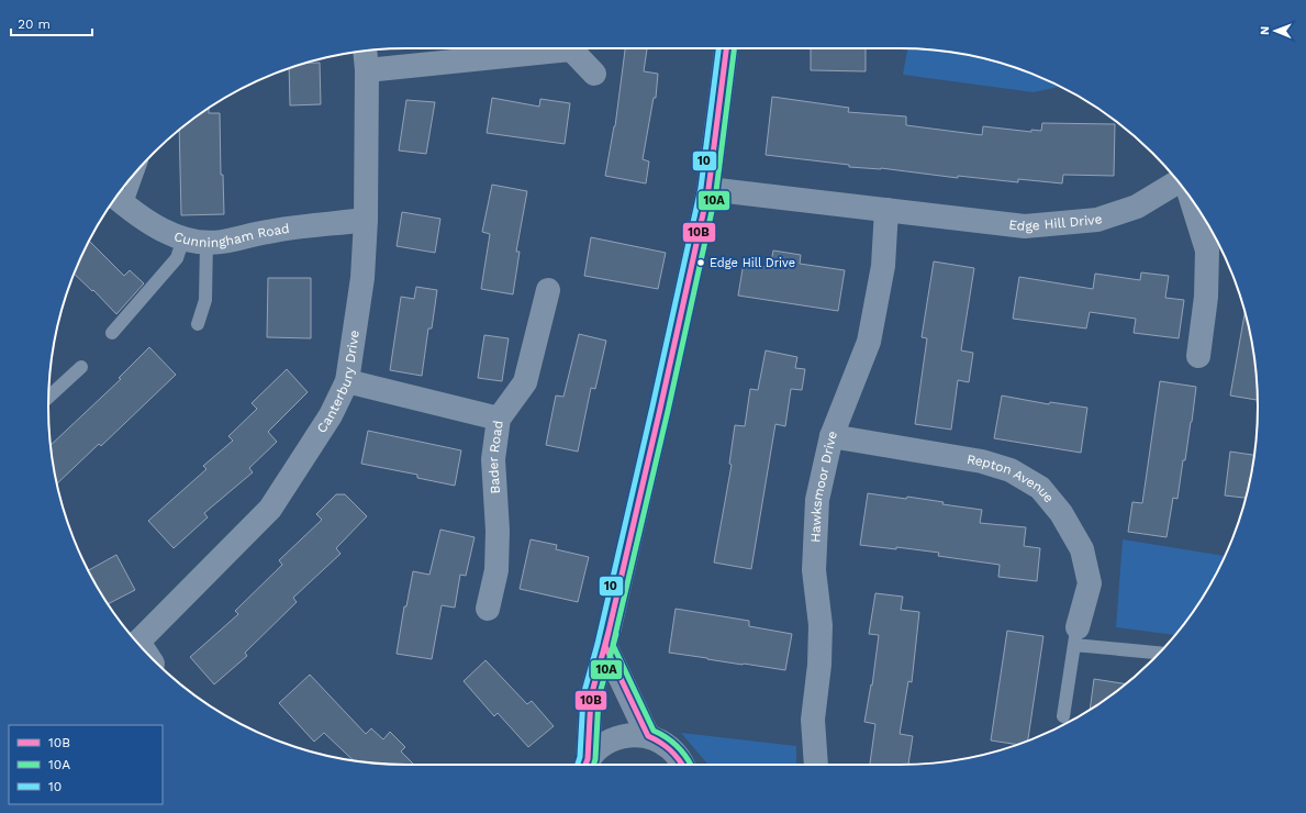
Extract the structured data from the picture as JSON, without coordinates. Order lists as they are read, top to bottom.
{
  "streets": {
    "street": [
      "Edge Hill Drive",
      "Cunningham Road",
      "Canterbury Drive",
      "Bader Road",
      "Repton Avenue",
      "Hawksmoor Drive"
    ]
  },
  "crossings": [
    ["Edge Hill Drive", "Hawksmoor Drive"],
    ["Cunningham Road", "Canterbury Drive"],
    ["Repton Avenue", "Hawksmoor Drive"]
  ],
  "places": ["Edge Hill Drive"],
  "lines": ["transit line 10B", "transit line 10A", "transit line 10"],
  "legend": ["10B", "10A", "10"],
  "scale_bar": "20 m",
  "north": "left"
}
